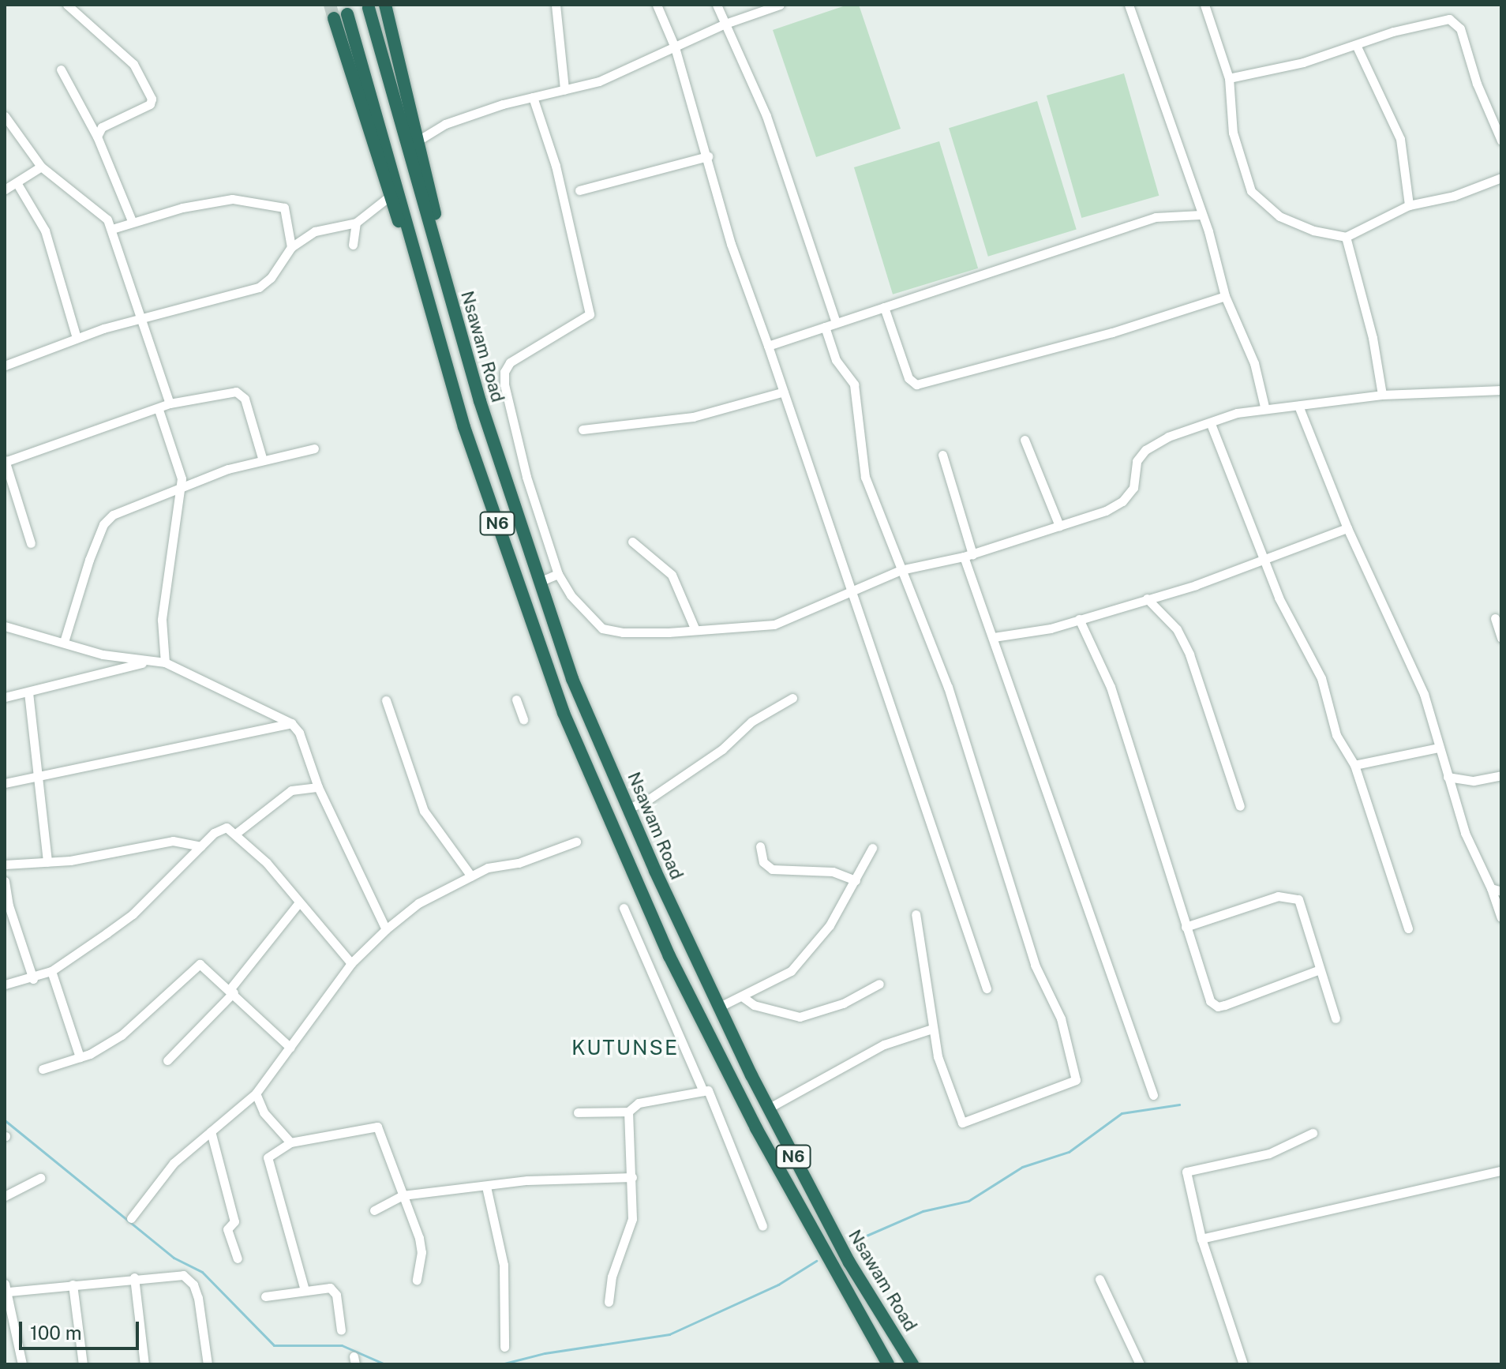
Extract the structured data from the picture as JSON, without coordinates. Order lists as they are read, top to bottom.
{
  "streets": {
    "highway": ["Nsawam Road", "N6"]
  },
  "districts": ["KUTUNSE"],
  "scale_bar": "100 m"
}
